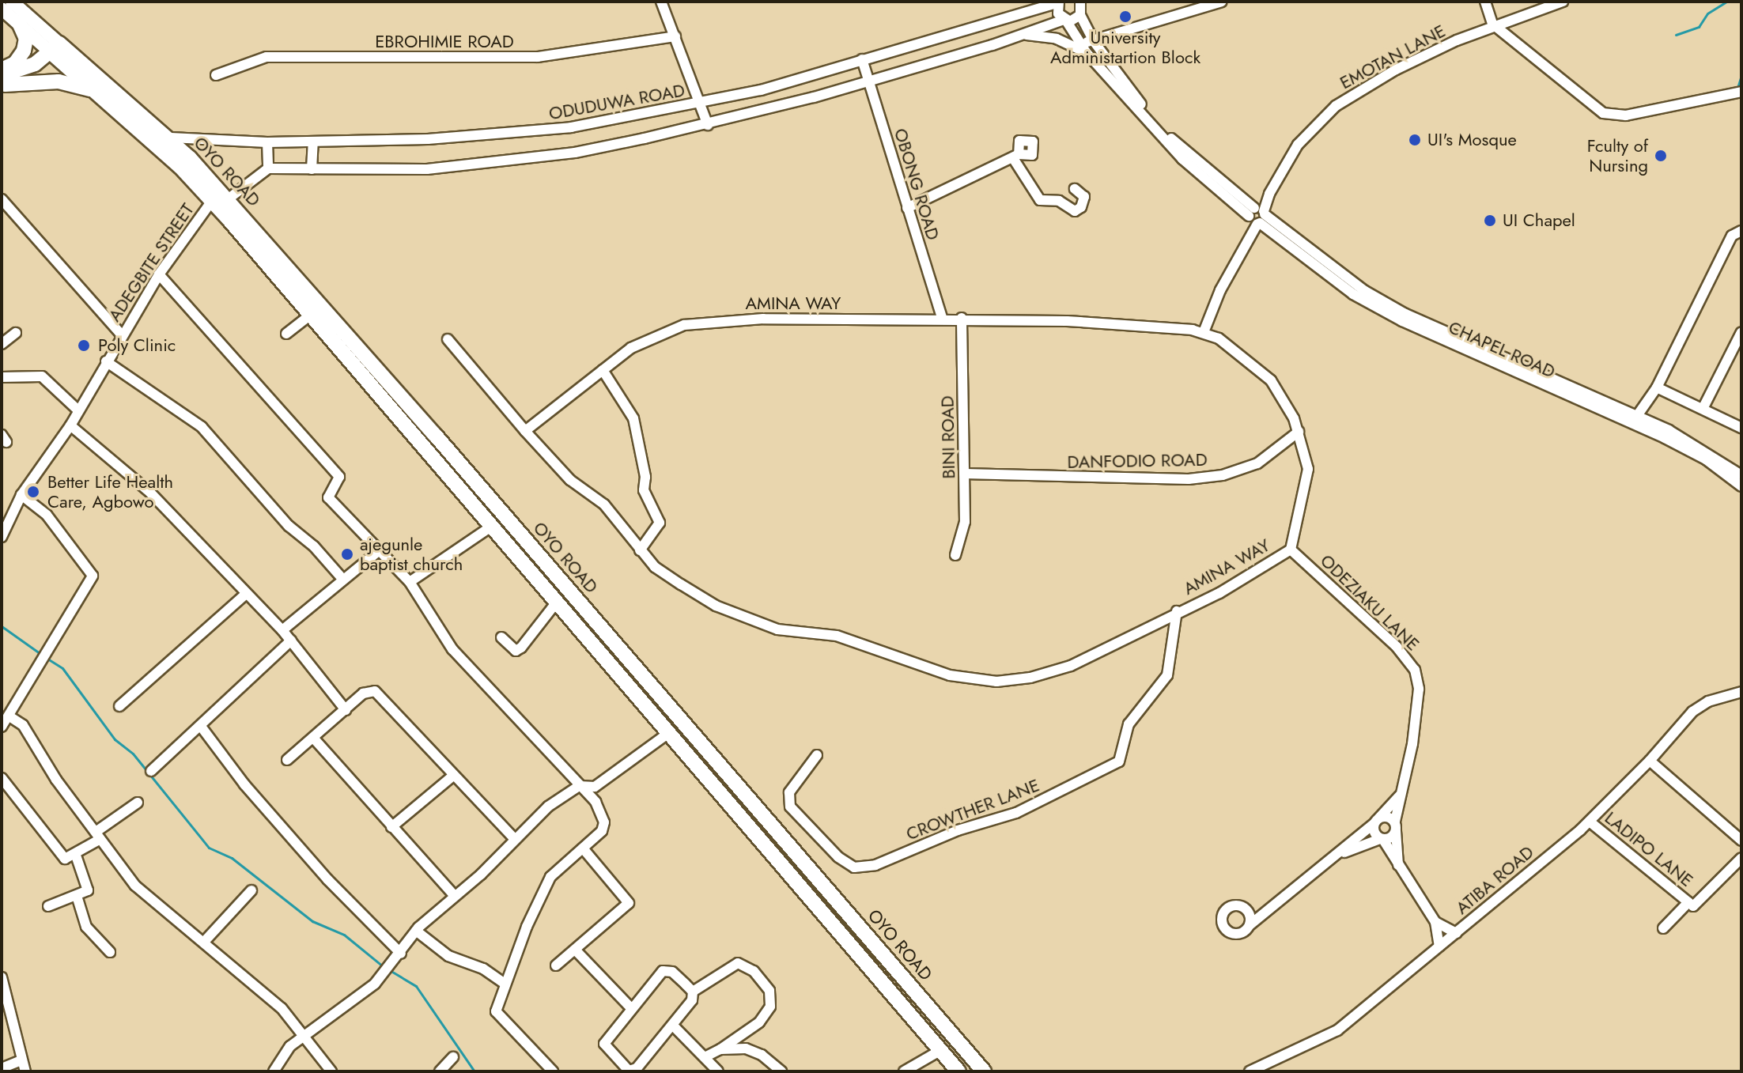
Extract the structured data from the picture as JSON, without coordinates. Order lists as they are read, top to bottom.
{
  "streets": {
    "highway": ["OYO ROAD"],
    "street": [
      "EBROHIMIE ROAD",
      "EMOTAN LANE",
      "ODUDUWA ROAD",
      "OBONG ROAD",
      "ADEGBITE STREET",
      "AMINA WAY",
      "CHAPEL ROAD",
      "BINI ROAD",
      "DANFODIO ROAD",
      "ODEZIAKU LANE",
      "CROWTHER LANE",
      "LADIPO LANE",
      "ATIBA ROAD"
    ]
  },
  "crossings": [
    ["EMOTAN LANE", "AMINA WAY"],
    ["EMOTAN LANE", "CHAPEL ROAD"],
    ["ODUDUWA ROAD", "OYO ROAD"],
    ["ODUDUWA ROAD", "OBONG ROAD"],
    ["ODUDUWA ROAD", "CHAPEL ROAD"],
    ["OYO ROAD", "ADEGBITE STREET"],
    ["OBONG ROAD", "AMINA WAY"],
    ["AMINA WAY", "BINI ROAD"],
    ["AMINA WAY", "DANFODIO ROAD"],
    ["AMINA WAY", "ODEZIAKU LANE"],
    ["AMINA WAY", "CROWTHER LANE"],
    ["BINI ROAD", "DANFODIO ROAD"],
    ["LADIPO LANE", "ATIBA ROAD"]
  ],
  "places": [
    "University Administartion Block",
    "UI's Mosque",
    "Fculty of Nursing",
    "UI Chapel",
    "Poly Clinic",
    "Better Life Health Care, Agbowo",
    "ajegunle baptist church"
  ]
}
